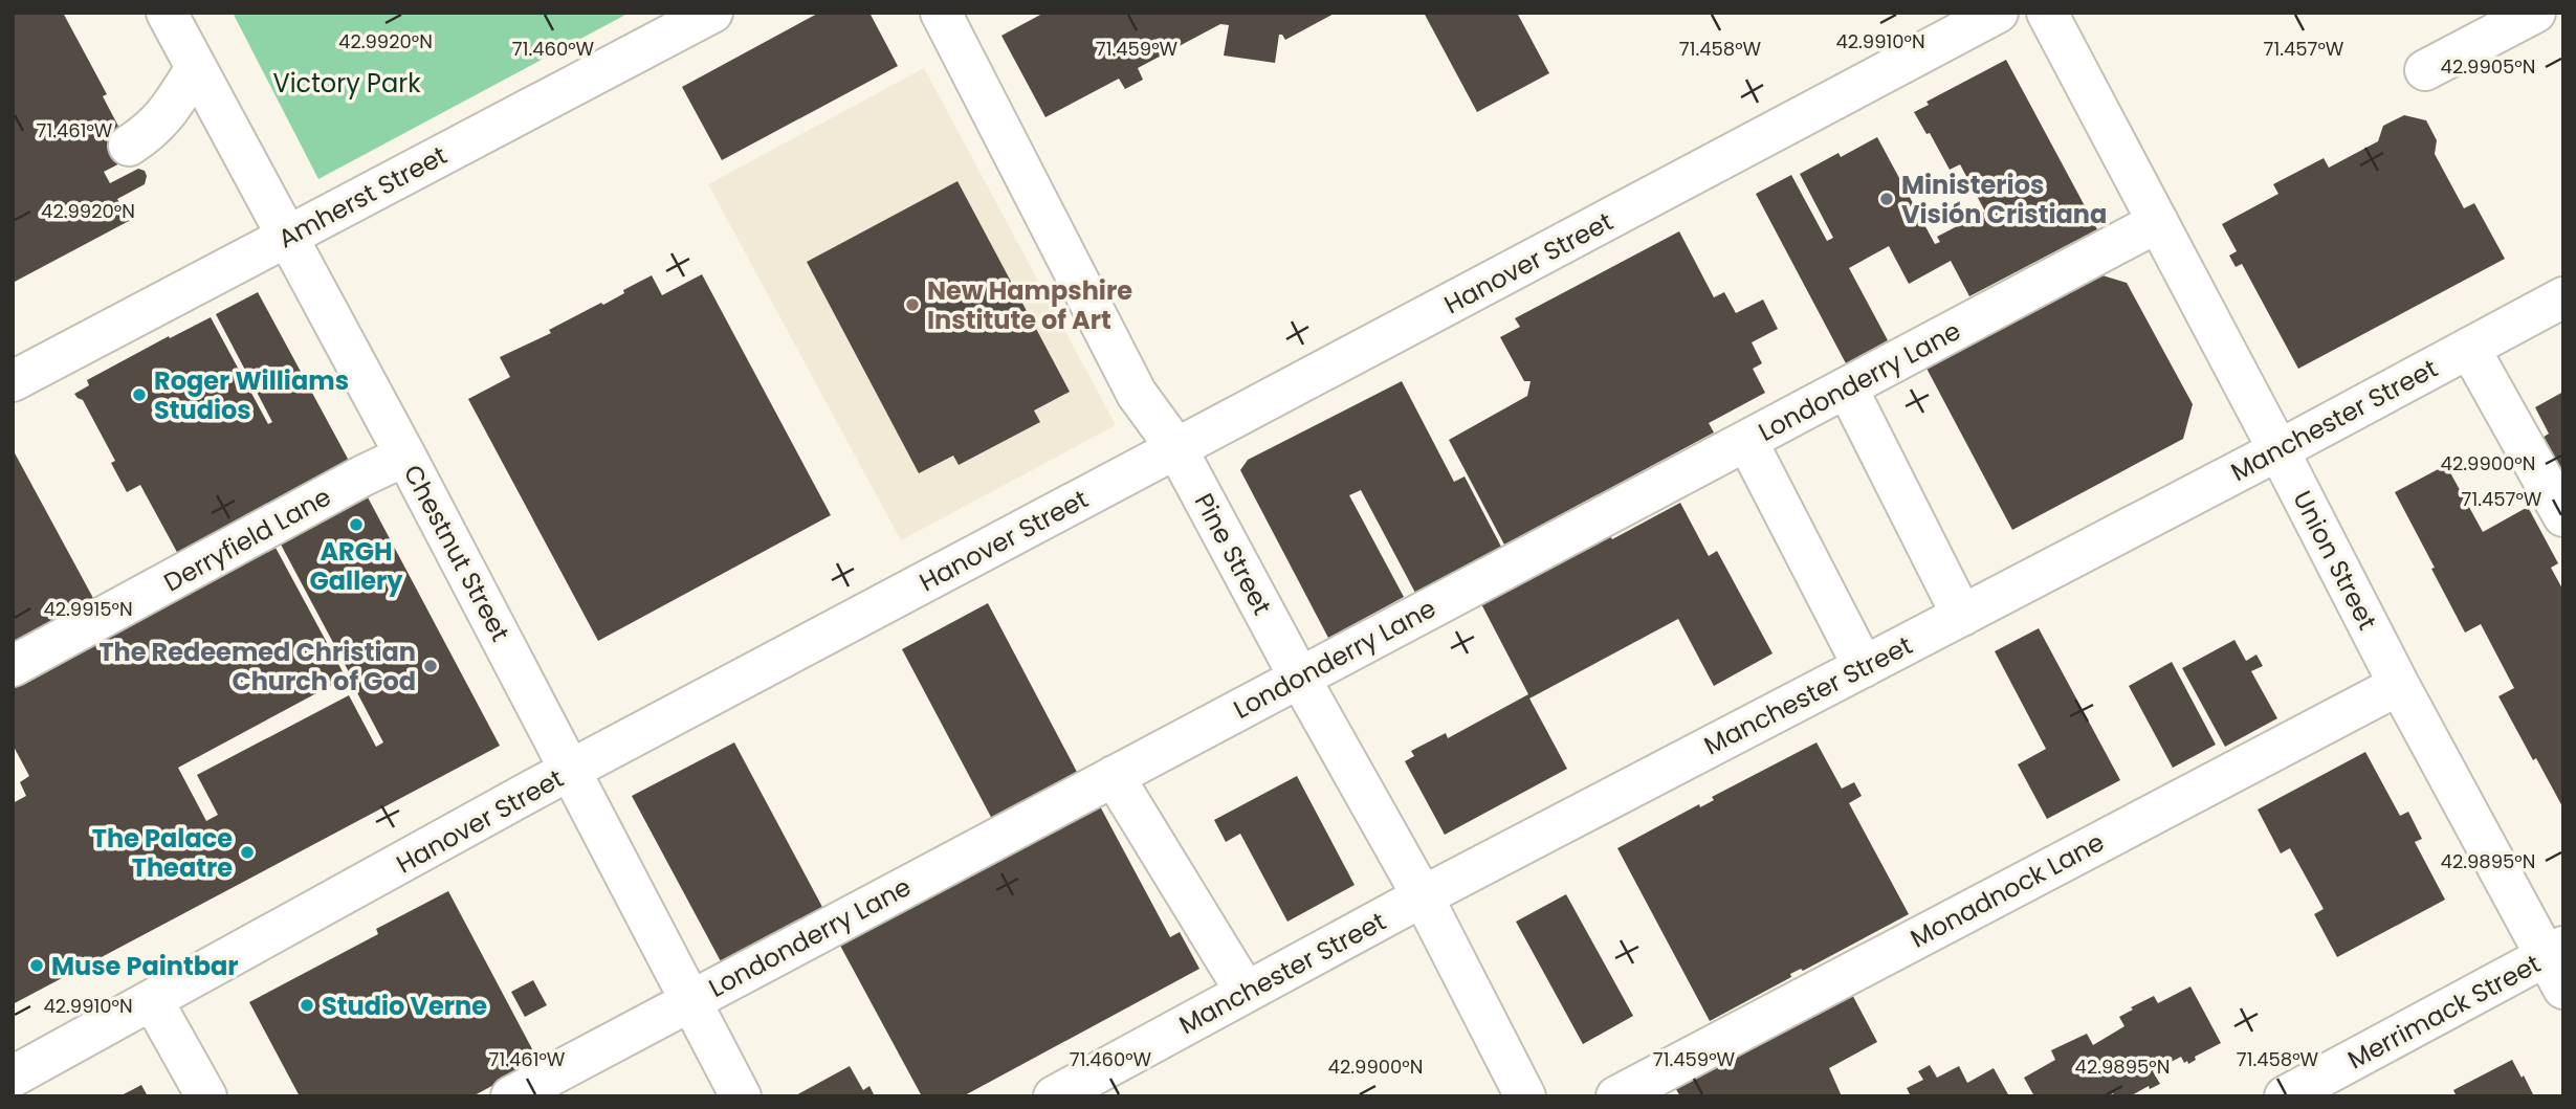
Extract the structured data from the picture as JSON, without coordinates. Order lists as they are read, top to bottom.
{
  "streets": {
    "street": [
      "Amherst Street",
      "Hanover Street",
      "Londonderry Lane",
      "Manchester Street",
      "Derryfield Lane",
      "Chestnut Street",
      "Pine Street",
      "Union Street",
      "Monadnock Lane",
      "Merrimack Street"
    ]
  },
  "crossings": [
    ["Amherst Street", "Chestnut Street"],
    ["Hanover Street", "Chestnut Street"],
    ["Hanover Street", "Pine Street"],
    ["Londonderry Lane", "Chestnut Street"],
    ["Londonderry Lane", "Pine Street"],
    ["Londonderry Lane", "Union Street"],
    ["Manchester Street", "Pine Street"],
    ["Manchester Street", "Union Street"],
    ["Derryfield Lane", "Chestnut Street"],
    ["Union Street", "Monadnock Lane"],
    ["Union Street", "Merrimack Street"]
  ],
  "parks": ["Victory Park"],
  "places": [
    "Ministerios Visión Cristiana",
    "New Hampshire Institute of Art",
    "Roger Williams Studios",
    "ARGH Gallery",
    "The Redeemed Christian Church of God",
    "The Palace Theatre",
    "Muse Paintbar",
    "Studio Verne"
  ],
  "coordinates": [
    "42.9920°N",
    "42.9910°N",
    "71.460°W",
    "71.459°W",
    "71.458°W",
    "71.457°W",
    "42.9905°N",
    "71.461°W",
    "42.9900°N",
    "42.9915°N",
    "42.9895°N"
  ]
}
